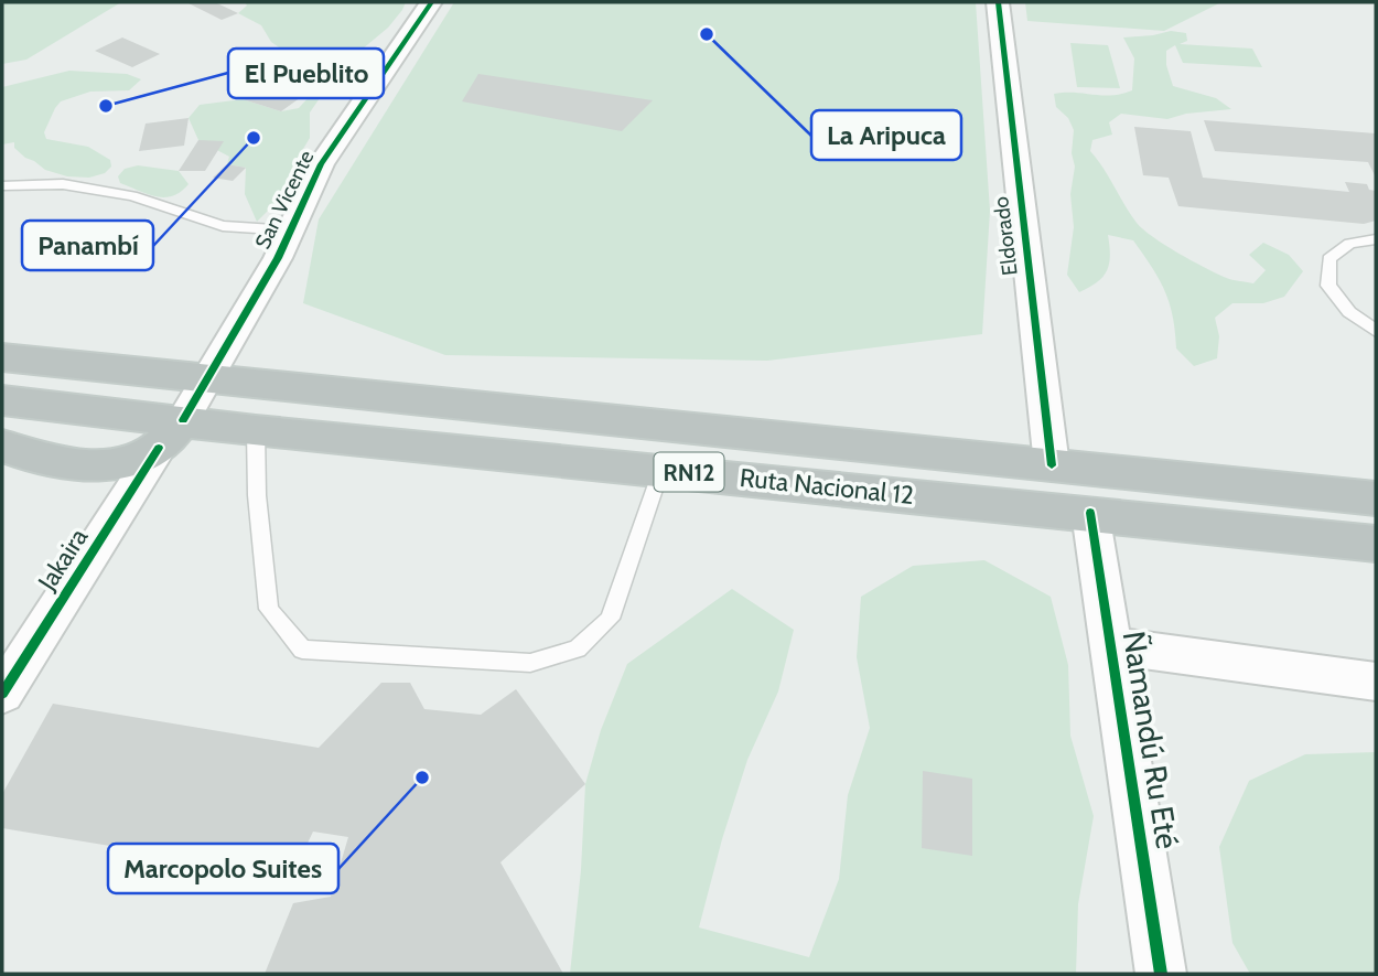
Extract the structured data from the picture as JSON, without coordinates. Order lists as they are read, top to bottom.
{
  "streets": {
    "highway": ["RN12", "Ruta Nacional 12"],
    "street": [
      "San Vicente",
      "Eldorado",
      "Jakaira",
      "Ñamandú Ru Eté"
    ]
  },
  "crossings": [
    ["San Vicente", "Ruta Nacional 12"],
    ["San Vicente", "Jakaira"],
    ["Eldorado", "Ruta Nacional 12"],
    ["Ruta Nacional 12", "Jakaira"],
    ["Ruta Nacional 12", "Ñamandú Ru Eté"]
  ],
  "places": [
    "La Aripuca",
    "El Pueblito",
    "Panambí",
    "Marcopolo Suites"
  ]
}
